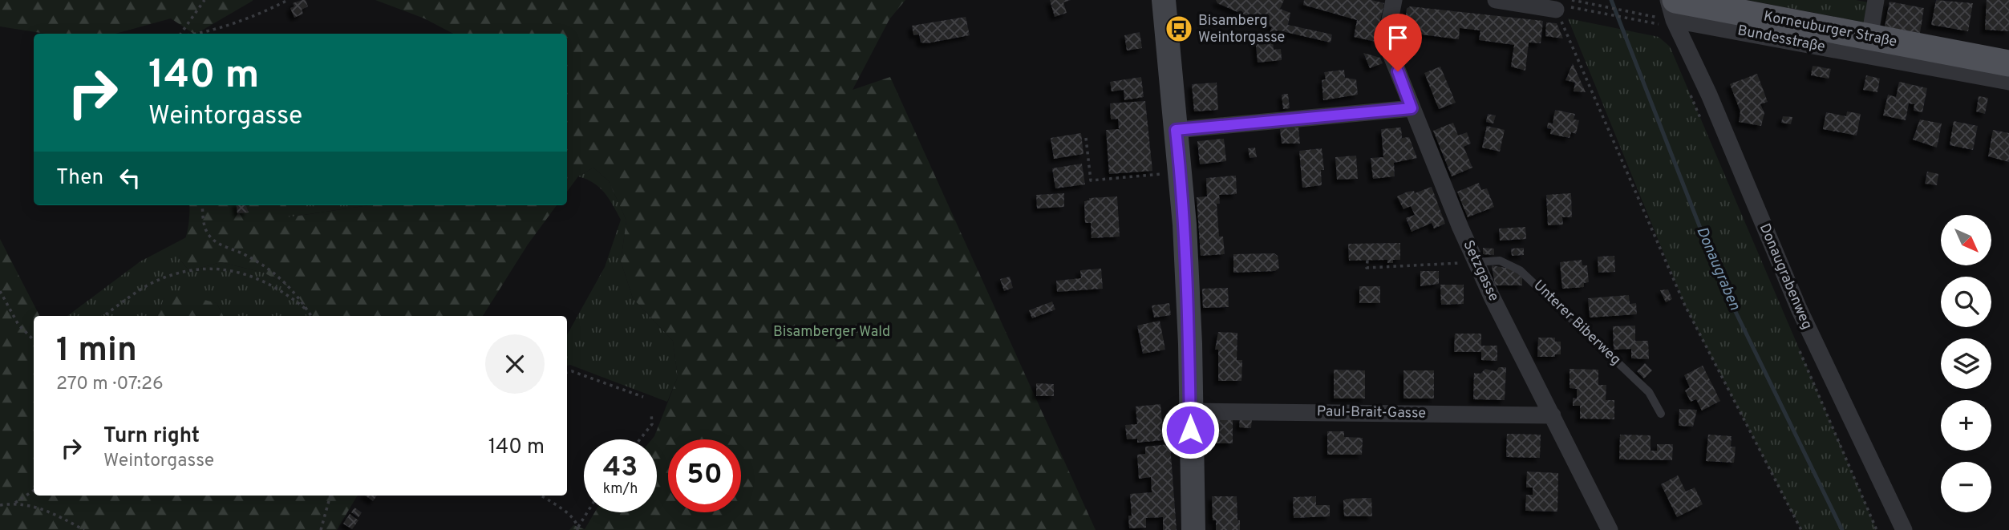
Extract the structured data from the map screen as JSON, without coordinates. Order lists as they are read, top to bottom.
{
  "streets": {
    "main road": ["Korneuburger Straße"],
    "street": [
      "Bundesstraße",
      "Setzgasse",
      "Donaugrabenweg",
      "Paul-Brait-Gasse"
    ],
    "lane": ["Unterer Biberweg"]
  },
  "crossings": [
    ["Korneuburger Straße", "Bundesstraße"],
    ["Korneuburger Straße", "Donaugrabenweg"],
    ["Bundesstraße", "Donaugrabenweg"],
    ["Setzgasse", "Unterer Biberweg"],
    ["Setzgasse", "Paul-Brait-Gasse"]
  ],
  "water": ["Donaugraben"],
  "parks": ["Bisamberger Wald"],
  "places": {
    "bus stop": ["Bisamberg Weintorgasse"]
  },
  "north": "bottom right",
  "page": {
    "turn": ["140 m", "Weintorgasse"],
    "then": "Then",
    "map_buttons": ["+", "−"],
    "heading": ["1 min", "270 m · 07:26"],
    "list": [
      {
        "name": "Turn right",
        "note": "Weintorgasse",
        "value": "140 m"
      }
    ],
    "speed": "43 km/h",
    "limit": "50"
  }
}
